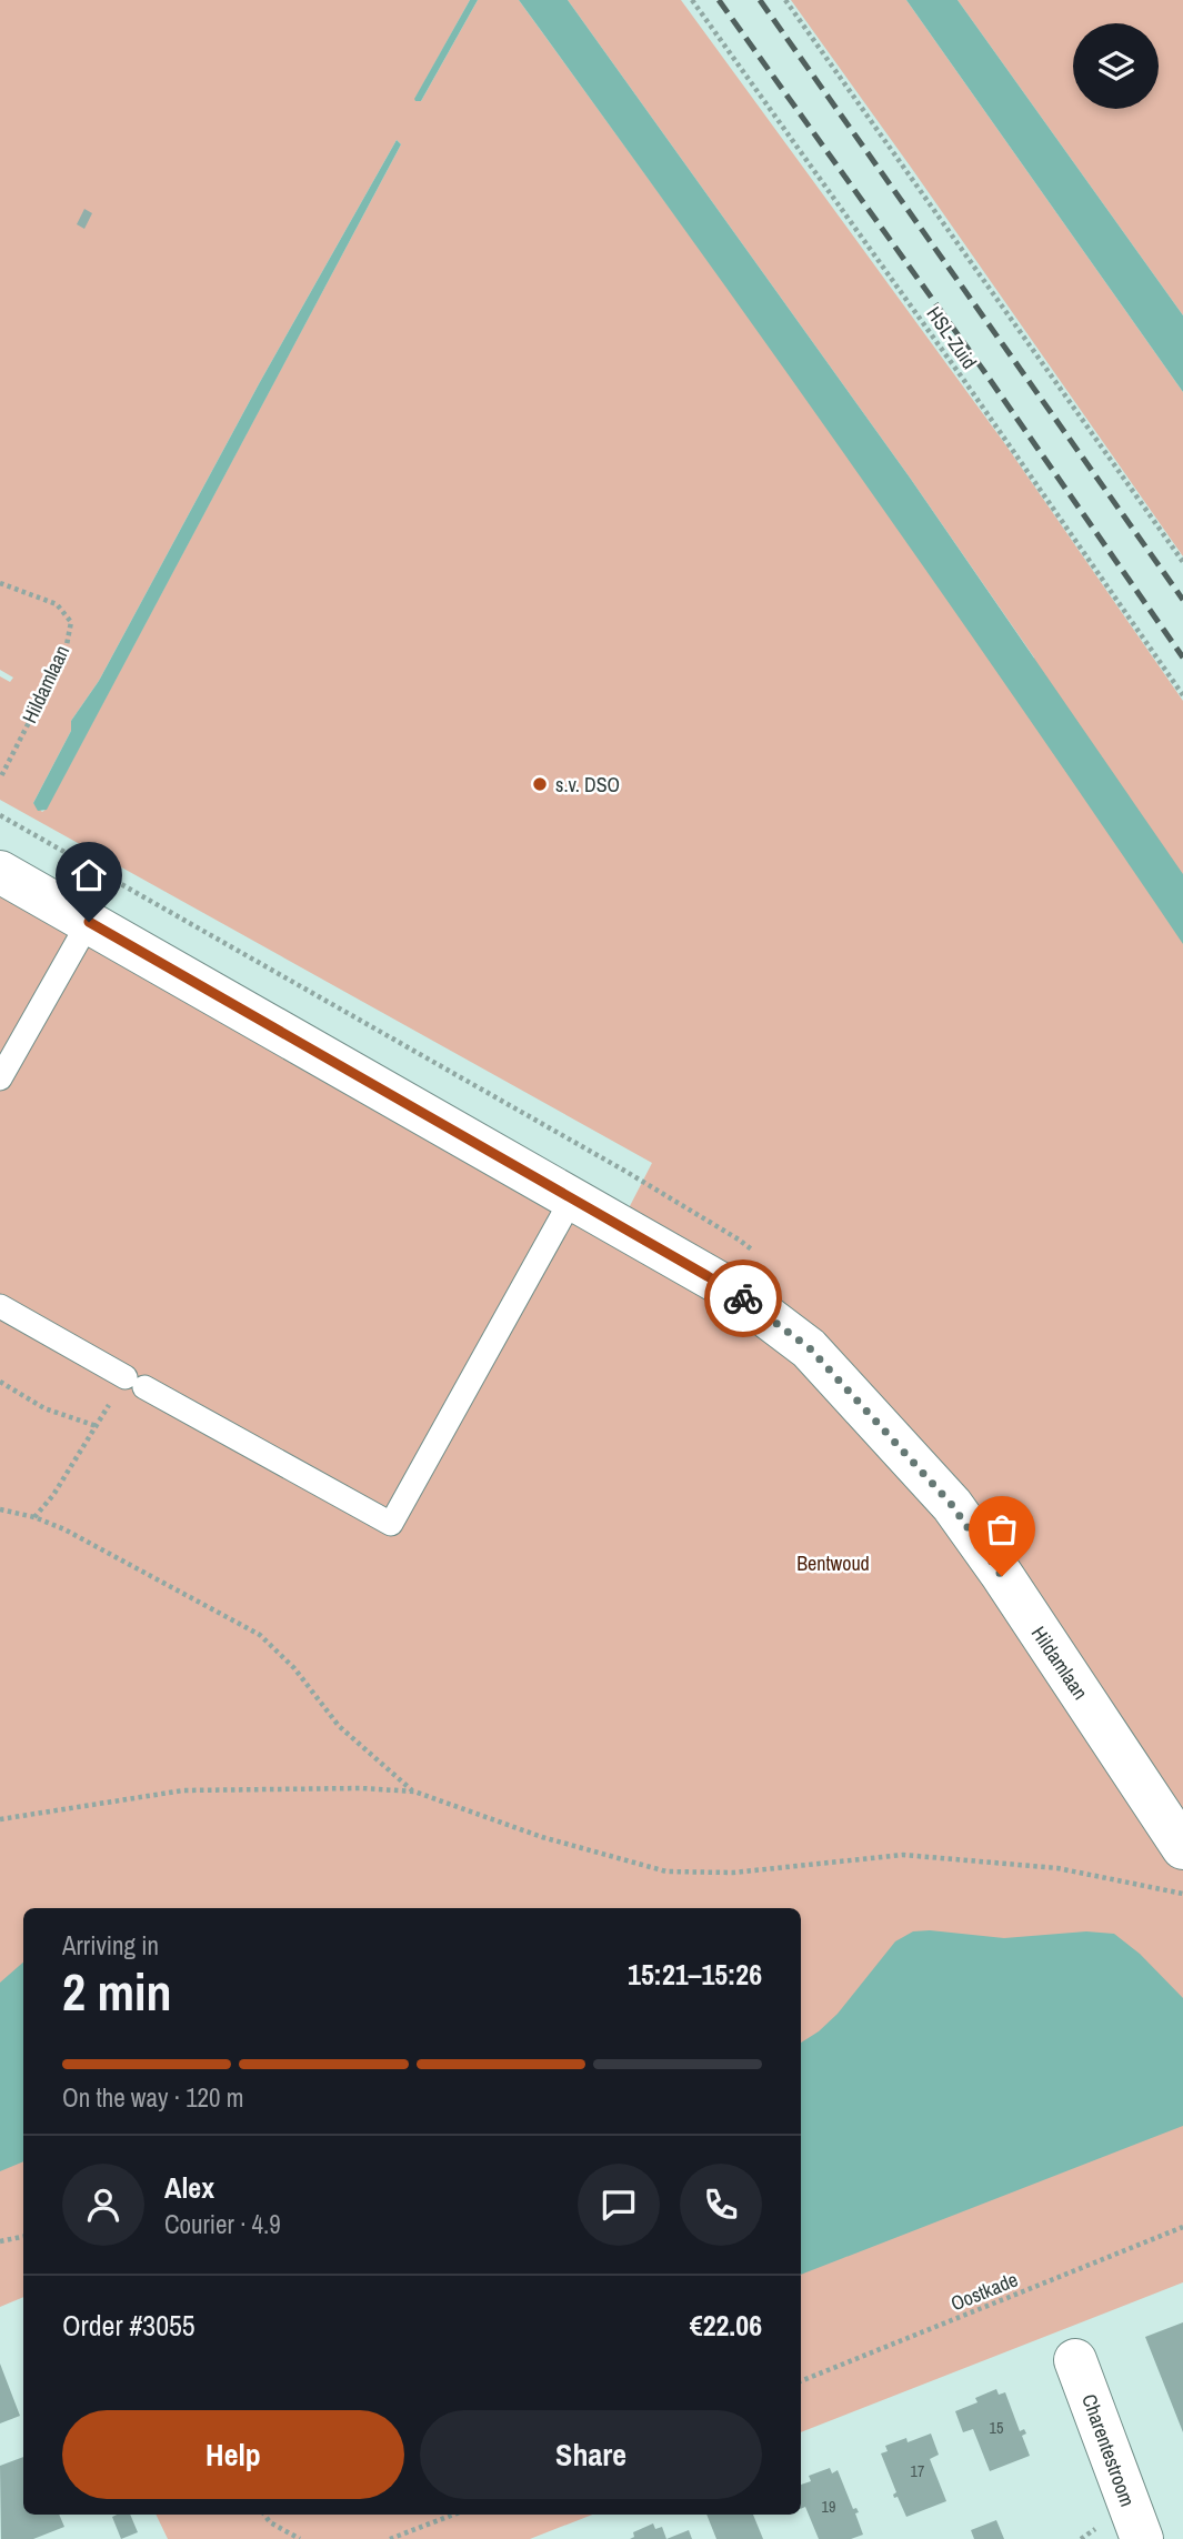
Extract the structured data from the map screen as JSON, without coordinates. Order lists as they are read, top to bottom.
{
  "streets": {
    "street": ["Hildamlaan", "Charentestroom"],
    "path": ["HSL-Zuid", "Oostkade"]
  },
  "parks": ["Bentwoud"],
  "places": ["s.v. DSO"],
  "house_numbers": ["15", "17", "19"],
  "page": {
    "heading": ["2 min", "Arriving in", "15:21–15:26"],
    "panel": [
      "Alex",
      "Courier · 4.9",
      "Order #3055",
      "€22.06"
    ],
    "bar": "On the way · 120 m",
    "buttons": ["Help", "Share"]
  }
}
